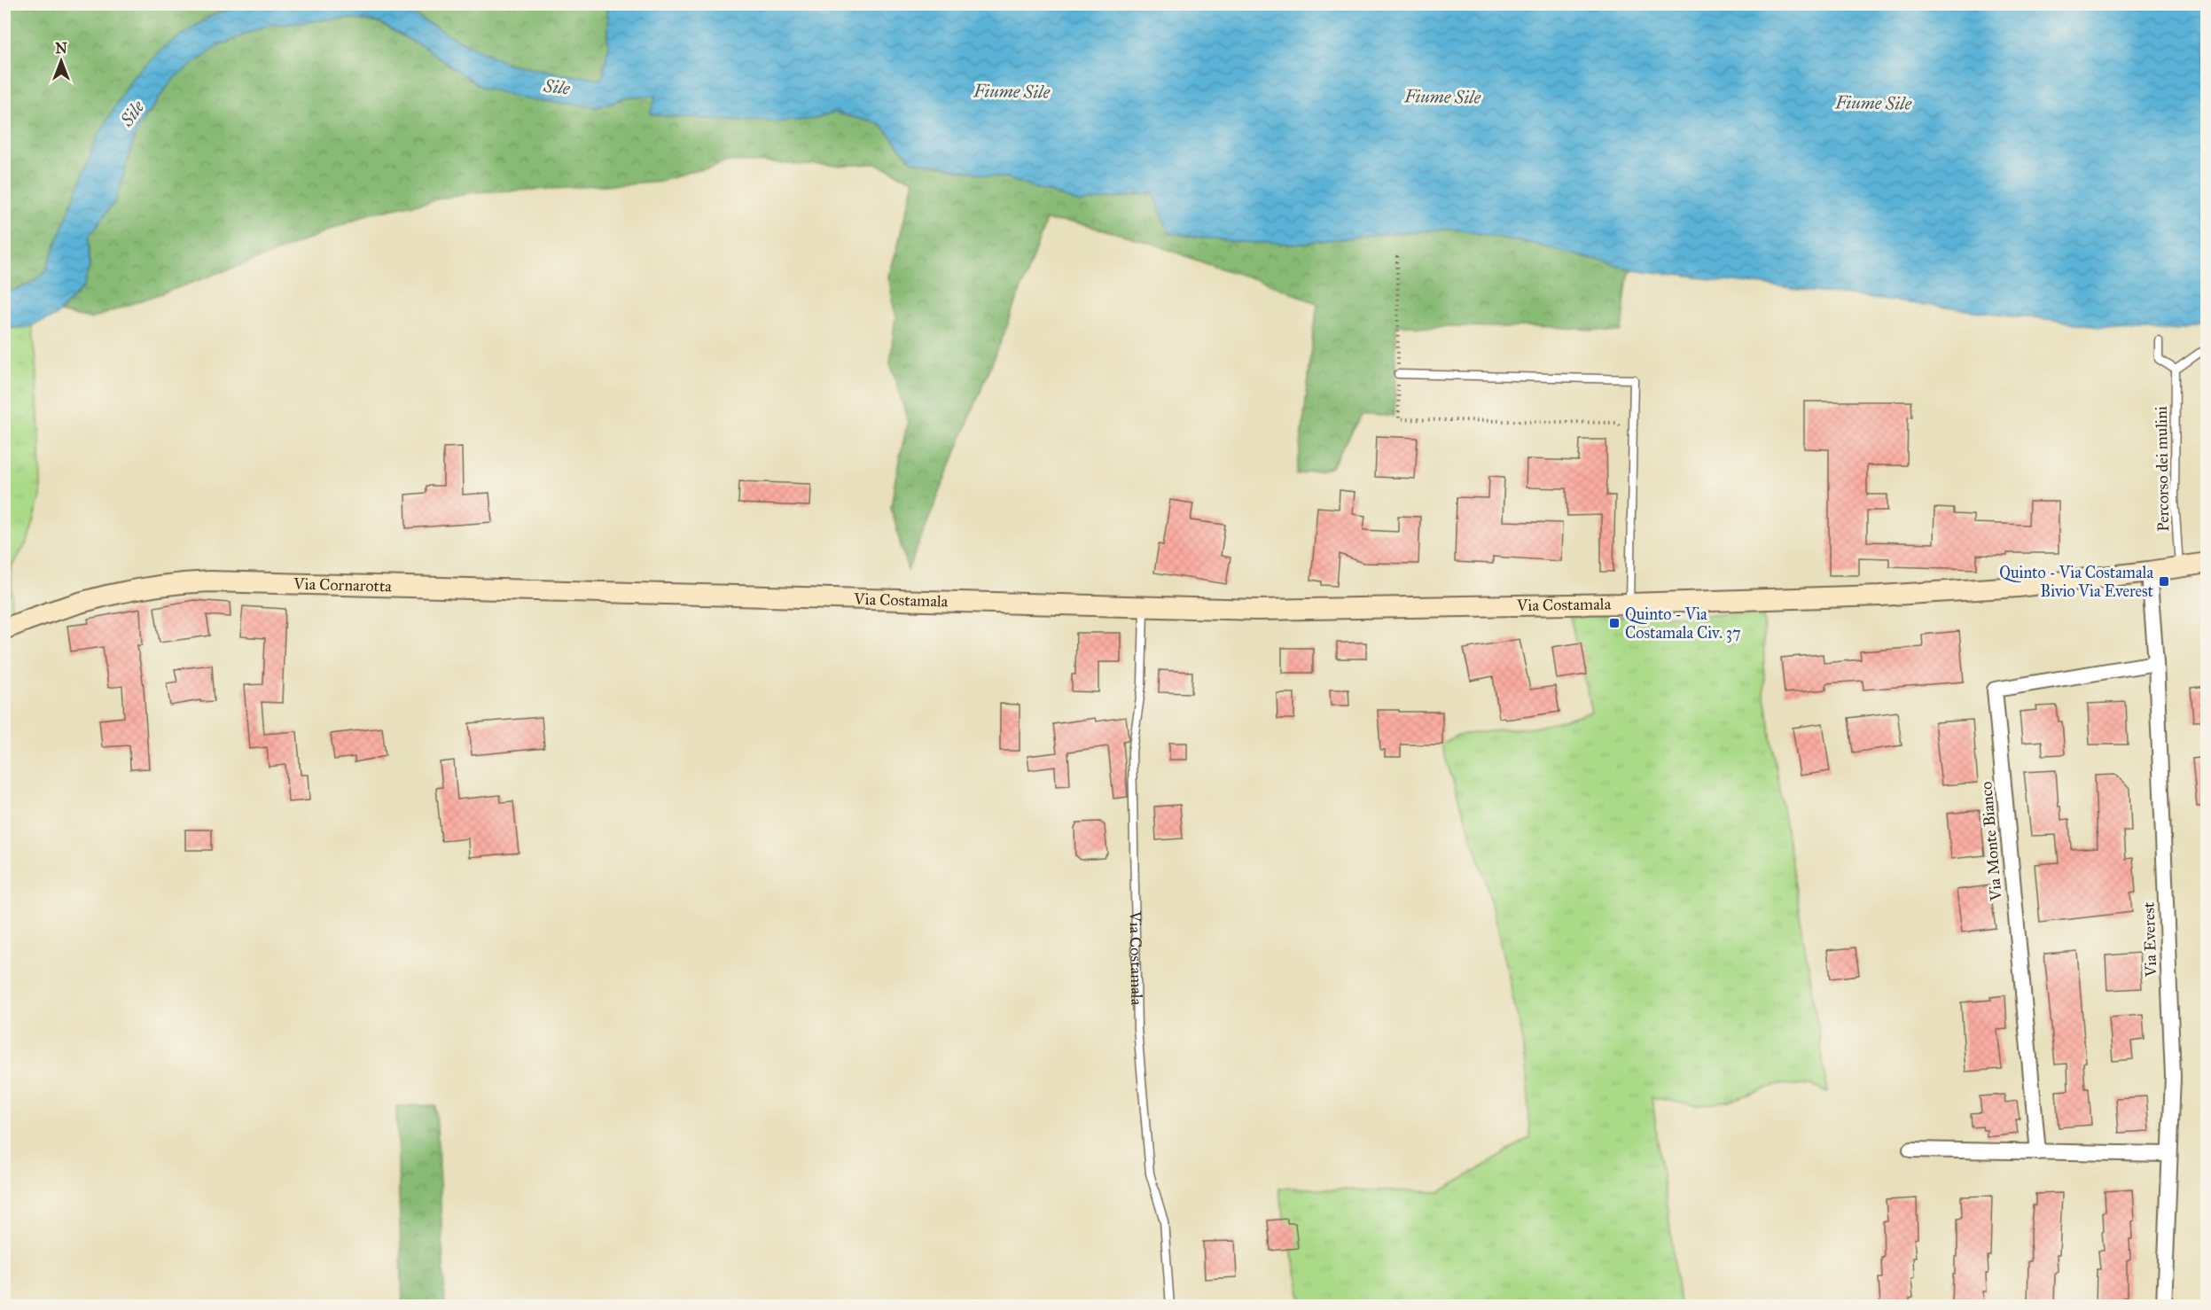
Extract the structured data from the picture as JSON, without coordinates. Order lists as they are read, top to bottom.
{
  "streets": {
    "main road": ["Via Cornarotta", "Via Costamala"],
    "street": ["Via Monte Bianco", "Via Everest"],
    "lane": ["Percorso dei mulini"]
  },
  "crossings": [
    ["Percorso dei mulini", "Via Costamala"],
    ["Via Cornarotta", "Via Costamala"],
    ["Via Costamala", "Via Everest"],
    ["Via Monte Bianco", "Via Everest"]
  ],
  "water": ["Sile", "Fiume Sile"],
  "places": {
    "transit": ["Quinto - Via Costamala Bivio Via Everest", "Quinto - Via Costamala Civ. 37"]
  },
  "north": "top"
}
